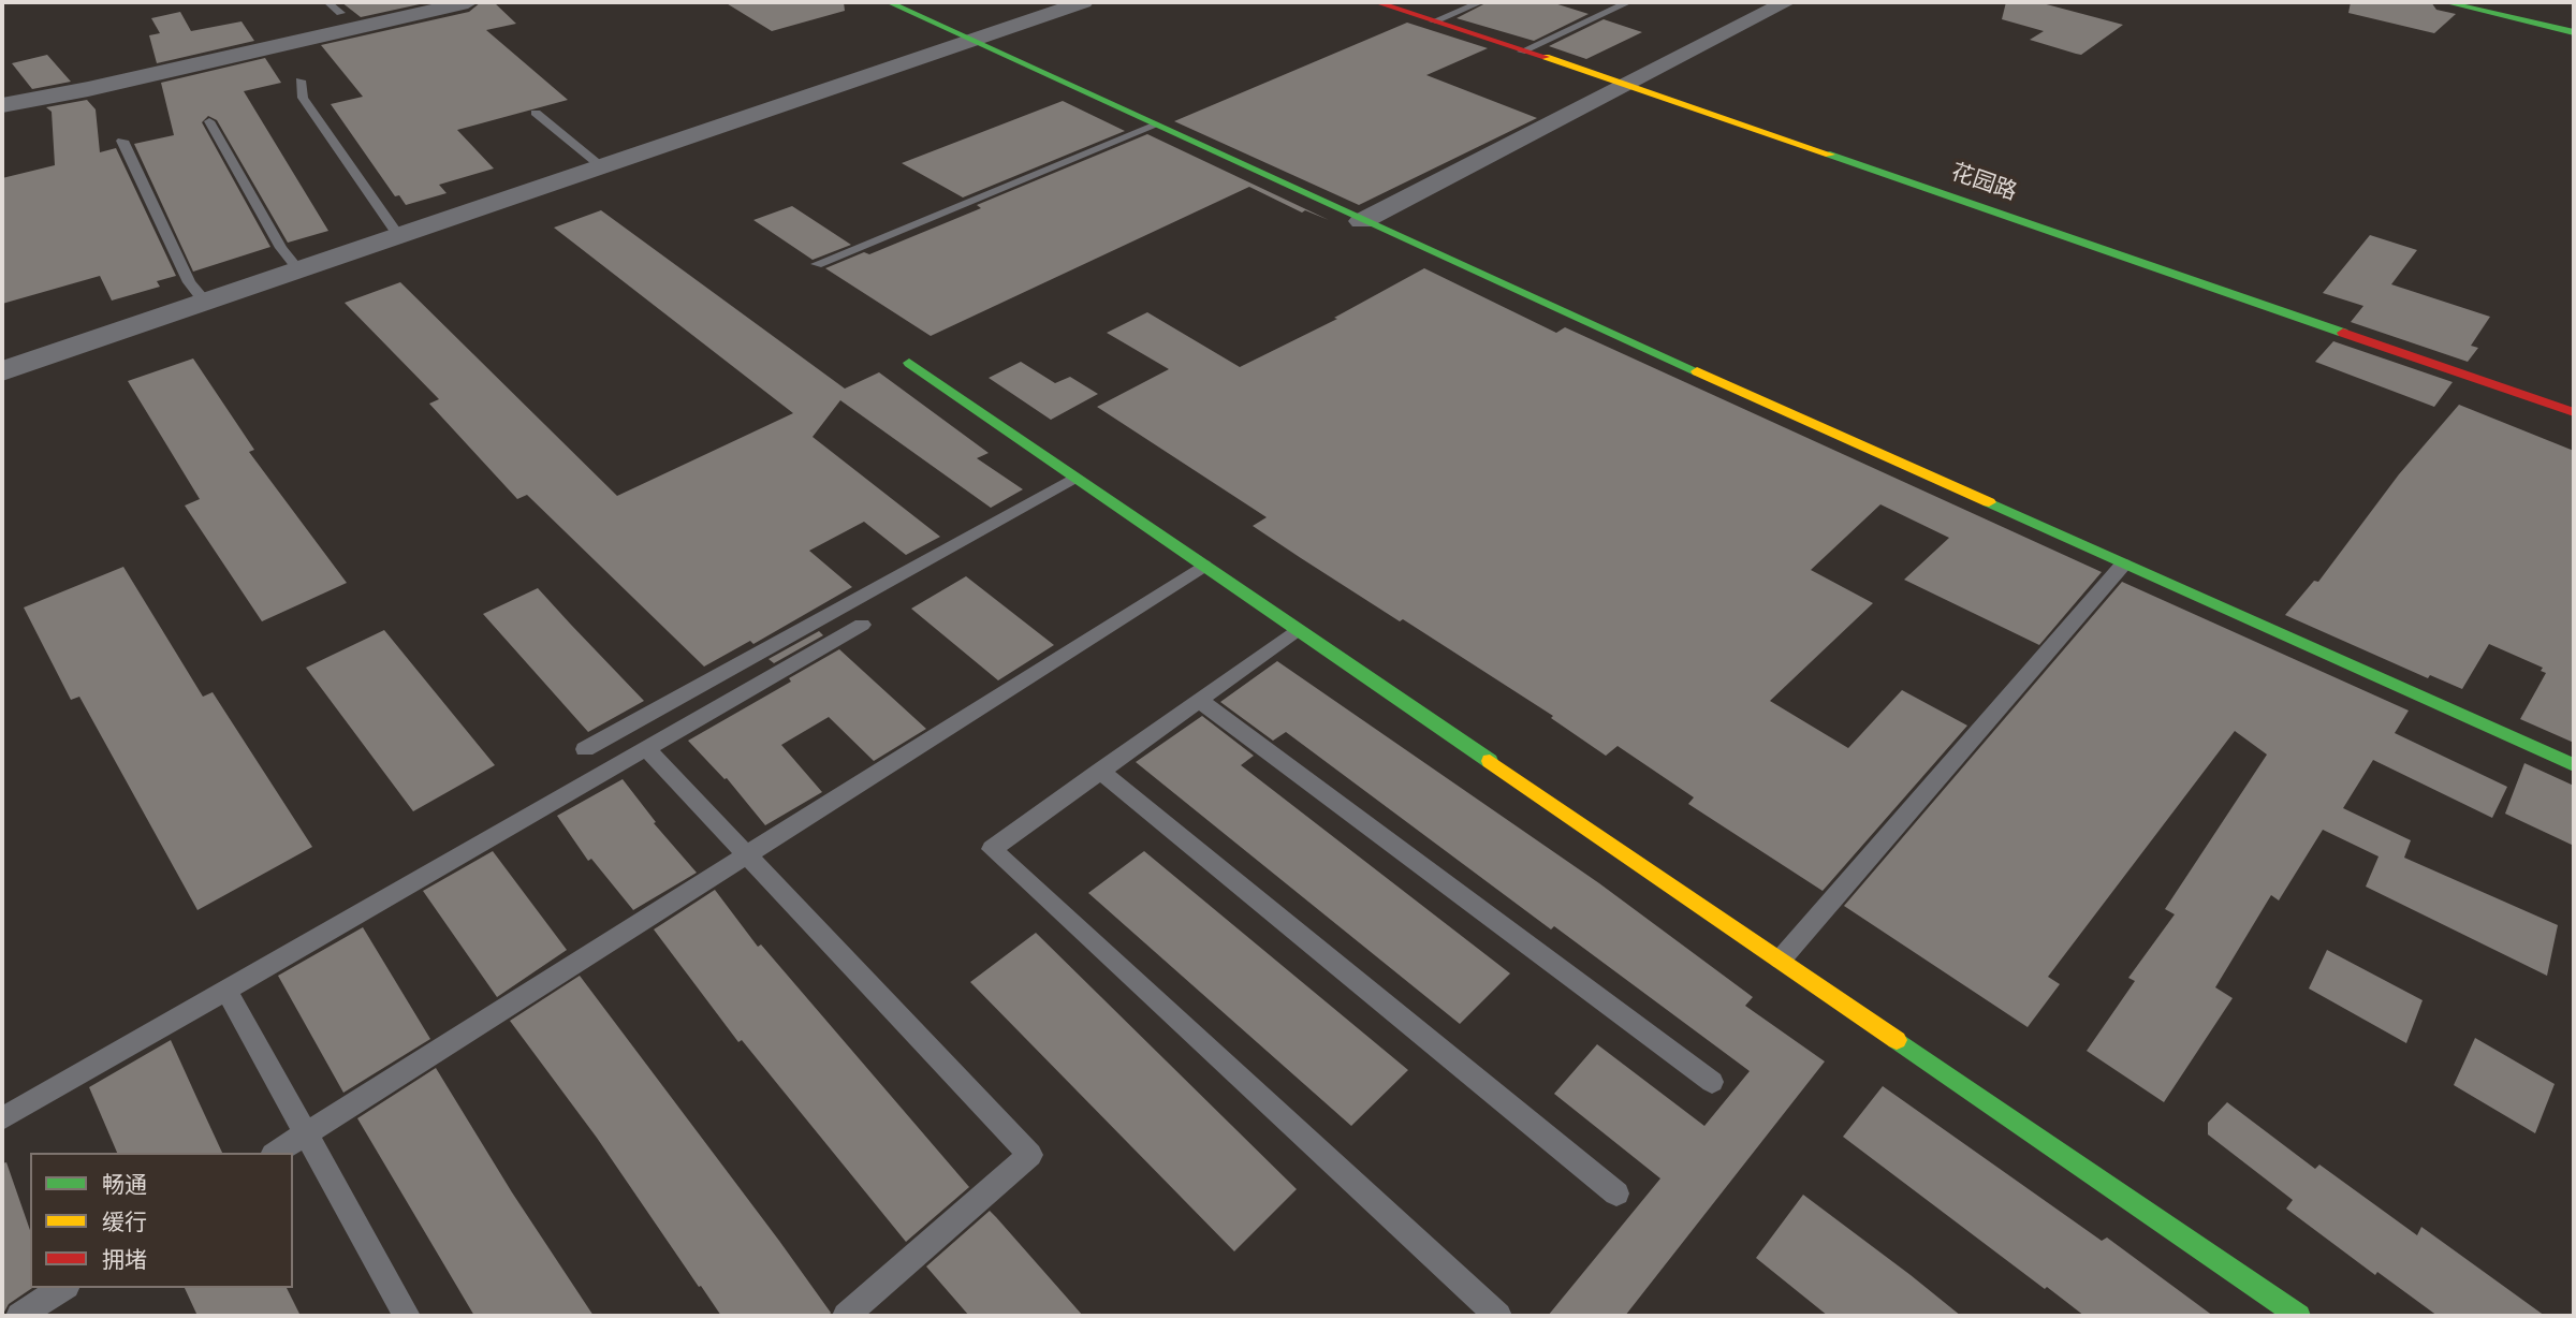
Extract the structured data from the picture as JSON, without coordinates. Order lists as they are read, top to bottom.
{
  "streets": {
    "street": ["花园路"]
  },
  "legend": ["畅通", "缓行", "拥堵"]
}
